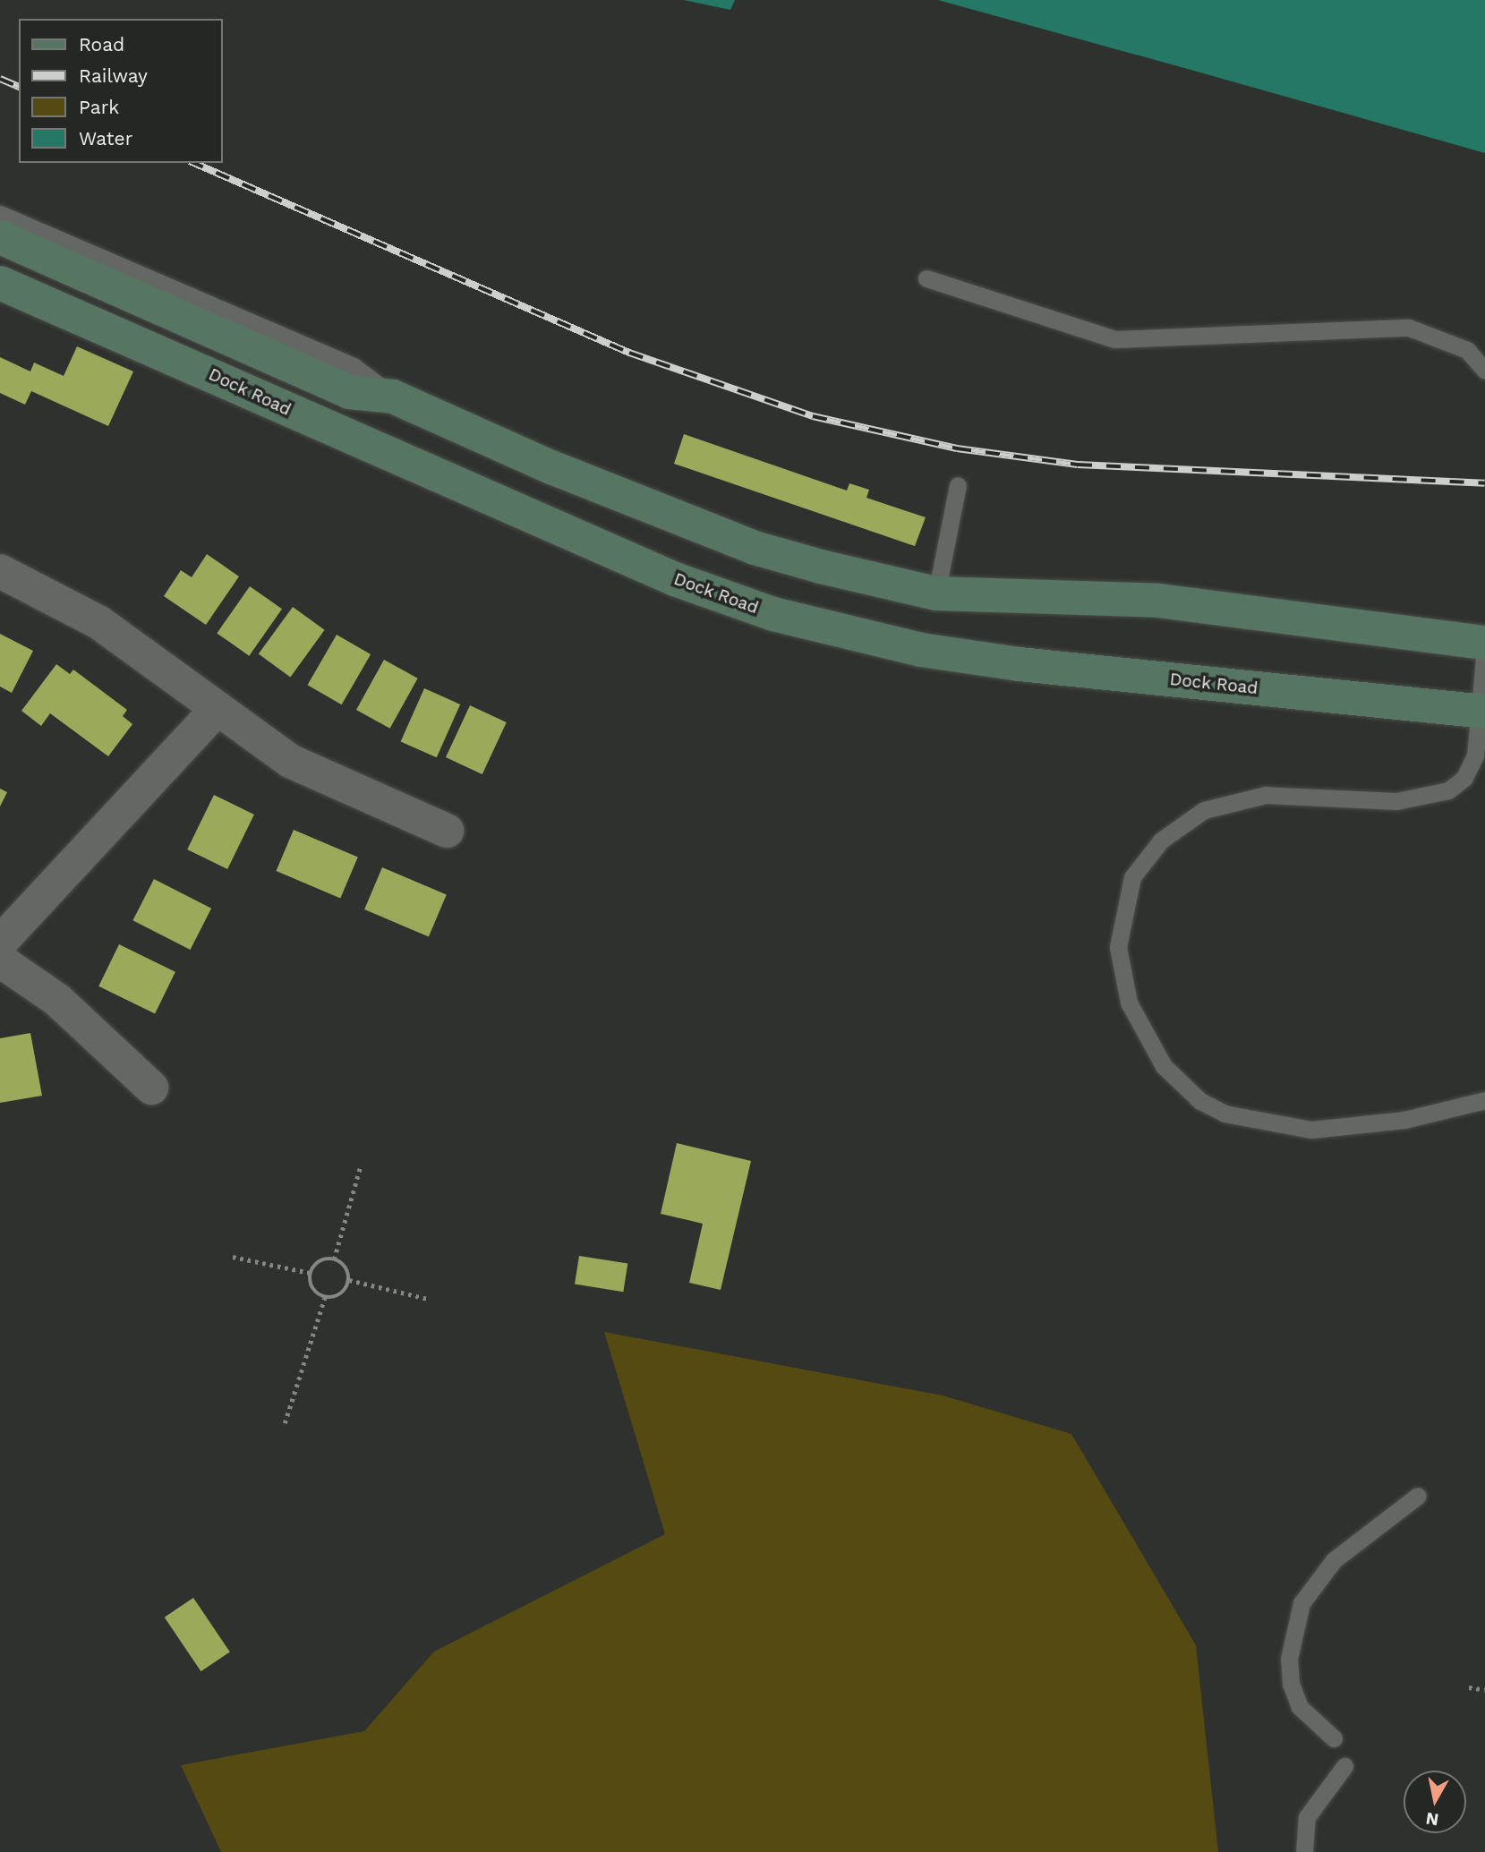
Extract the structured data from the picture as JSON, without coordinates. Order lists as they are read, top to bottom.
{
  "streets": {
    "main road": ["Dock Road"]
  },
  "legend": [
    "Road",
    "Railway",
    "Park",
    "Water"
  ],
  "north": "bottom"
}
